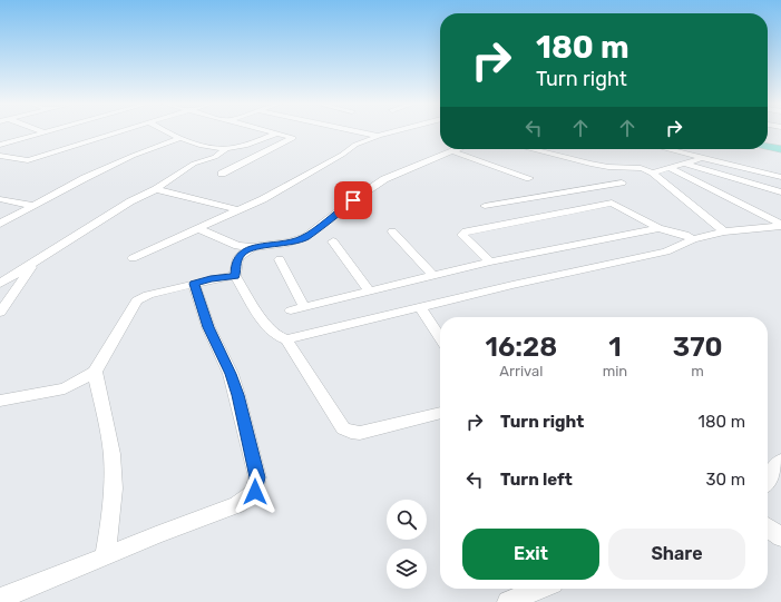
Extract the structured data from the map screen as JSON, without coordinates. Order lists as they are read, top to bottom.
{
  "page": {
    "turn": ["180 m", "Turn right"],
    "eta": [
      "16:28",
      "Arrival",
      "1",
      "min",
      "370",
      "m"
    ],
    "list": [
      {
        "name": "Turn right",
        "value": "180 m"
      },
      {
        "name": "Turn left",
        "value": "30 m"
      }
    ],
    "buttons": ["Exit", "Share"]
  }
}
